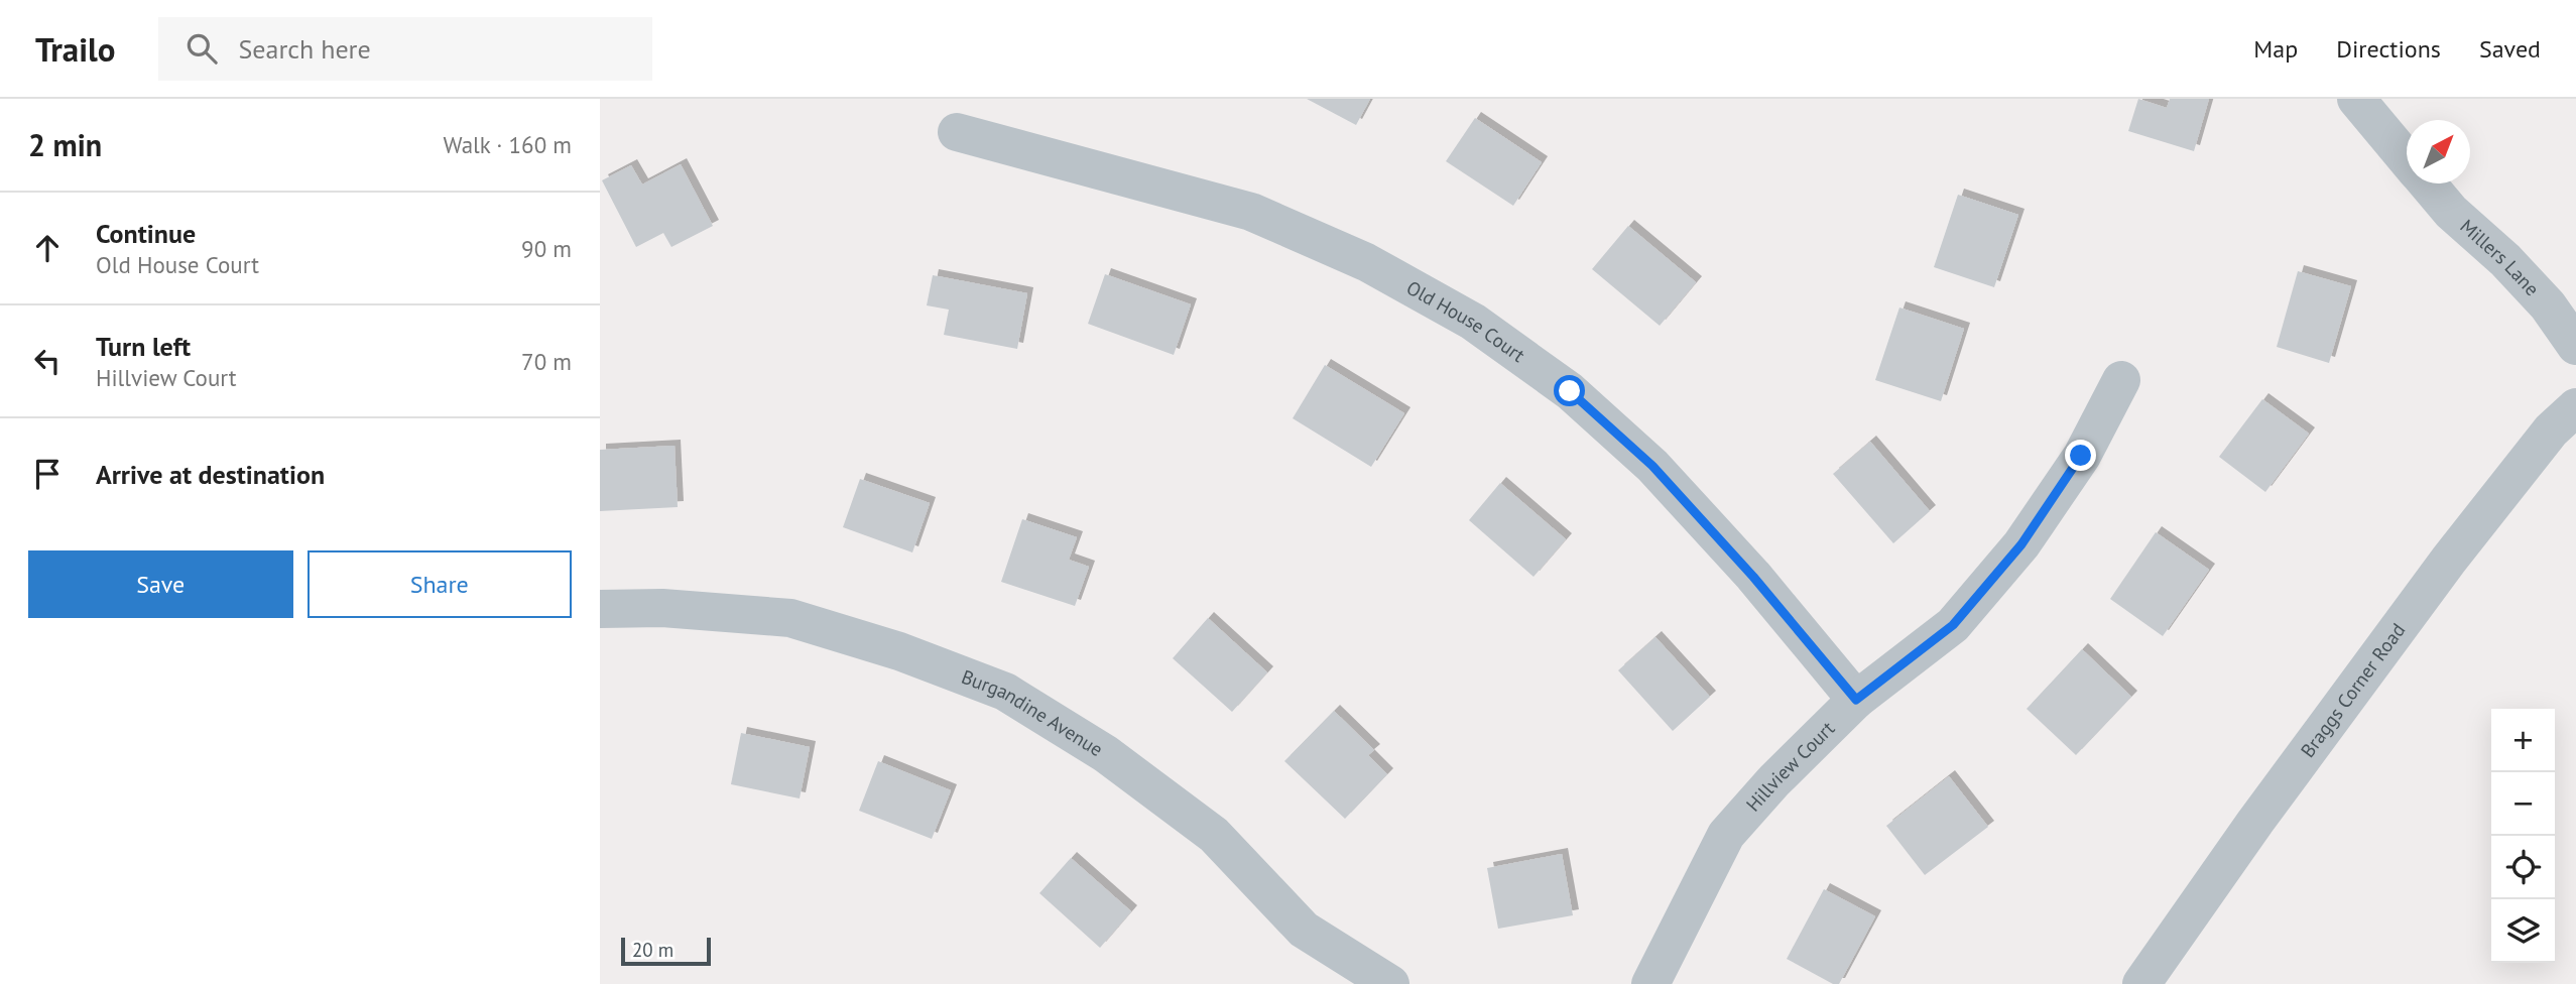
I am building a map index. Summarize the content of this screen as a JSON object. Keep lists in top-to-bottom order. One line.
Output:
{"streets":{"street":["Millers Lane","Old House Court","Braggs Corner Road","Burgandine Avenue","Hillview Court"]},"crossings":[["Old House Court","Hillview Court"]],"scale_bar":"20 m","north":"top right","page":{"header":"Trailo","search":"Search here","nav":["Map","Directions","Saved"],"heading":["2 min","Walk · 160 m"],"list":[["Continue","Old House Court","90 m"],["Turn left","Hillview Court","70 m"],"Arrive at destination"],"buttons":["Save","Share"],"map_buttons":["+","−"],"scale":"20 m"}}
